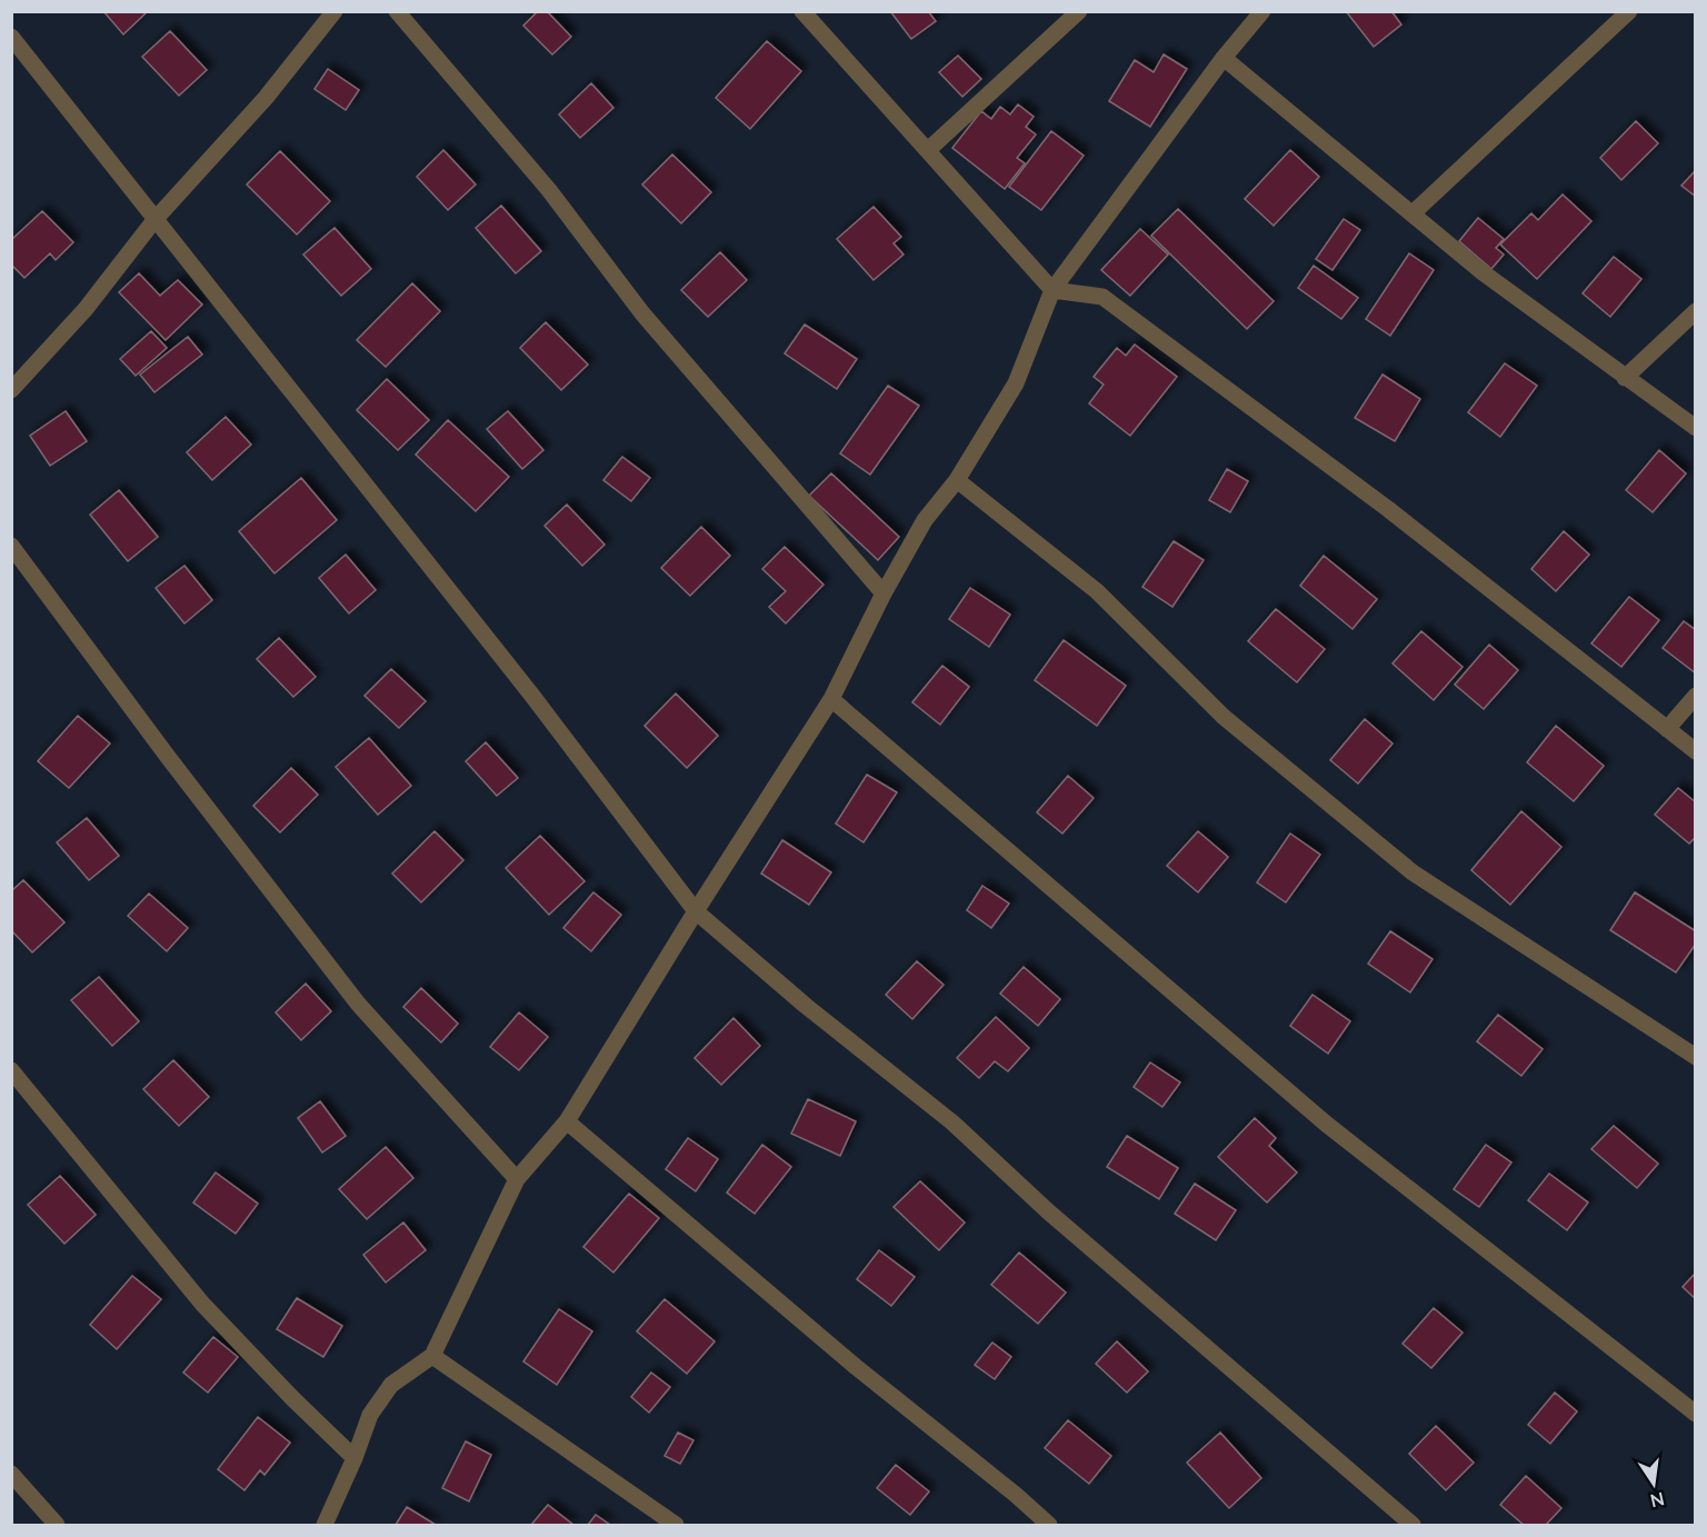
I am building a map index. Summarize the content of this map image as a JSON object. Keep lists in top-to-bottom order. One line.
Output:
{"north":"bottom"}
